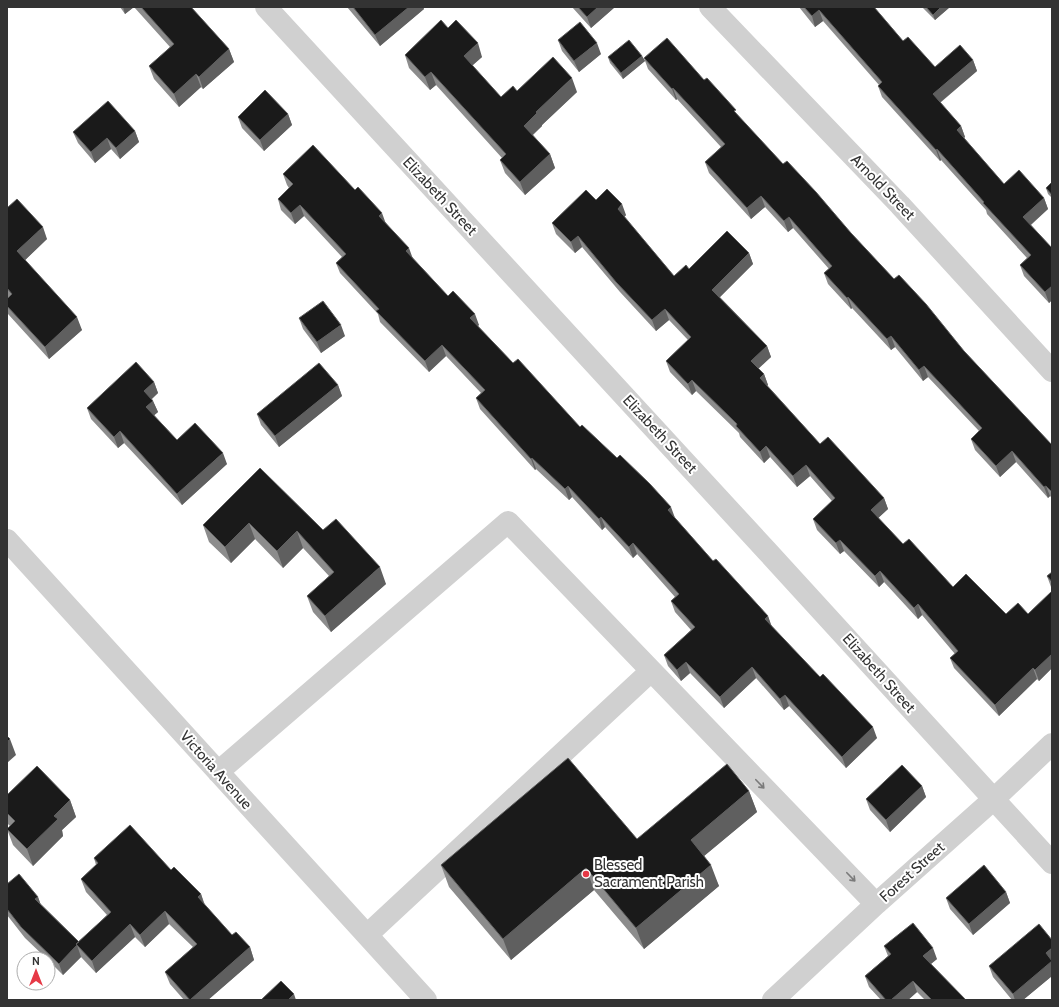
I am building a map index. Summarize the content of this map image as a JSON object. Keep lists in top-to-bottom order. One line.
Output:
{"streets":{"street":["Arnold Street","Elizabeth Street","Victoria Avenue","Forest Street"]},"crossings":[["Elizabeth Street","Forest Street"]],"places":["Blessed Sacrament Parish"],"north":"top"}
